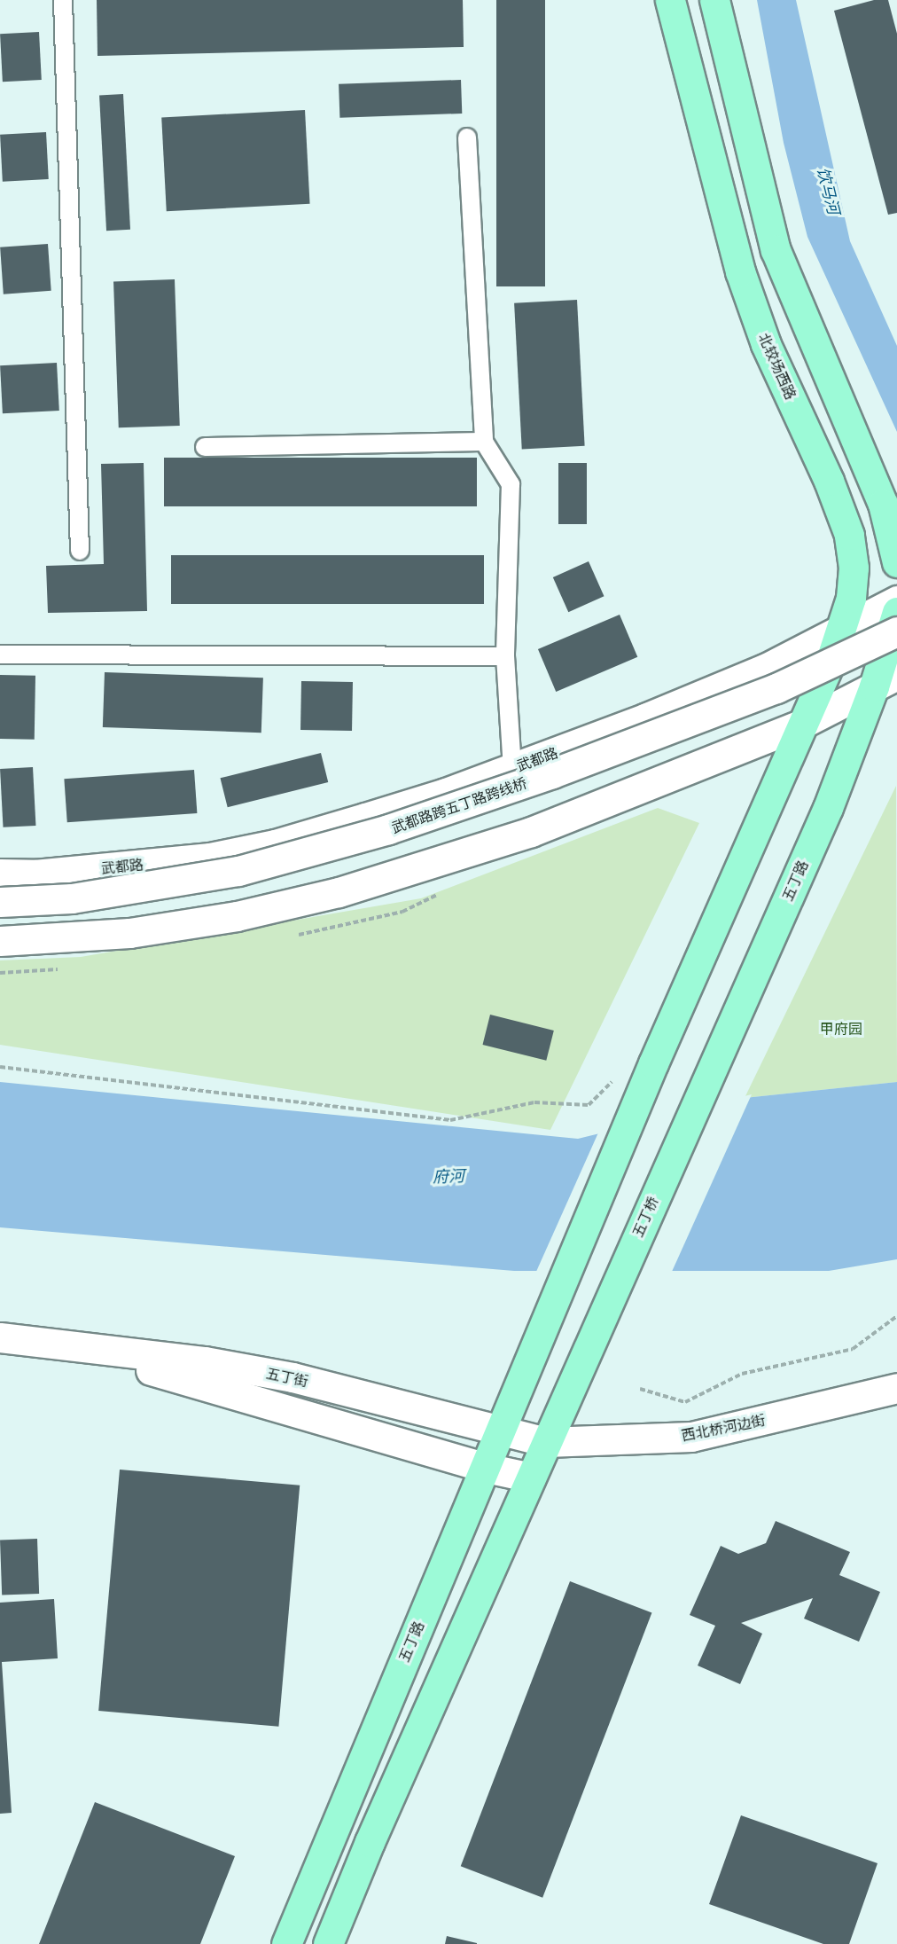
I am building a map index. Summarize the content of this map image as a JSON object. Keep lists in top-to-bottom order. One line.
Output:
{"streets":{"main road":["北较场西路","五丁路","五丁桥"],"street":["武都路","武都路跨五丁路跨线桥","五丁街","西北桥河边街"]},"crossings":[["北较场西路","武都路"],["北较场西路","五丁路"],["五丁路","五丁桥"],["五丁路","五丁街"],["五丁桥","五丁街"],["五丁桥","西北桥河边街"],["五丁街","西北桥河边街"]],"water":["饮马河","府河"],"parks":["甲府园"]}
